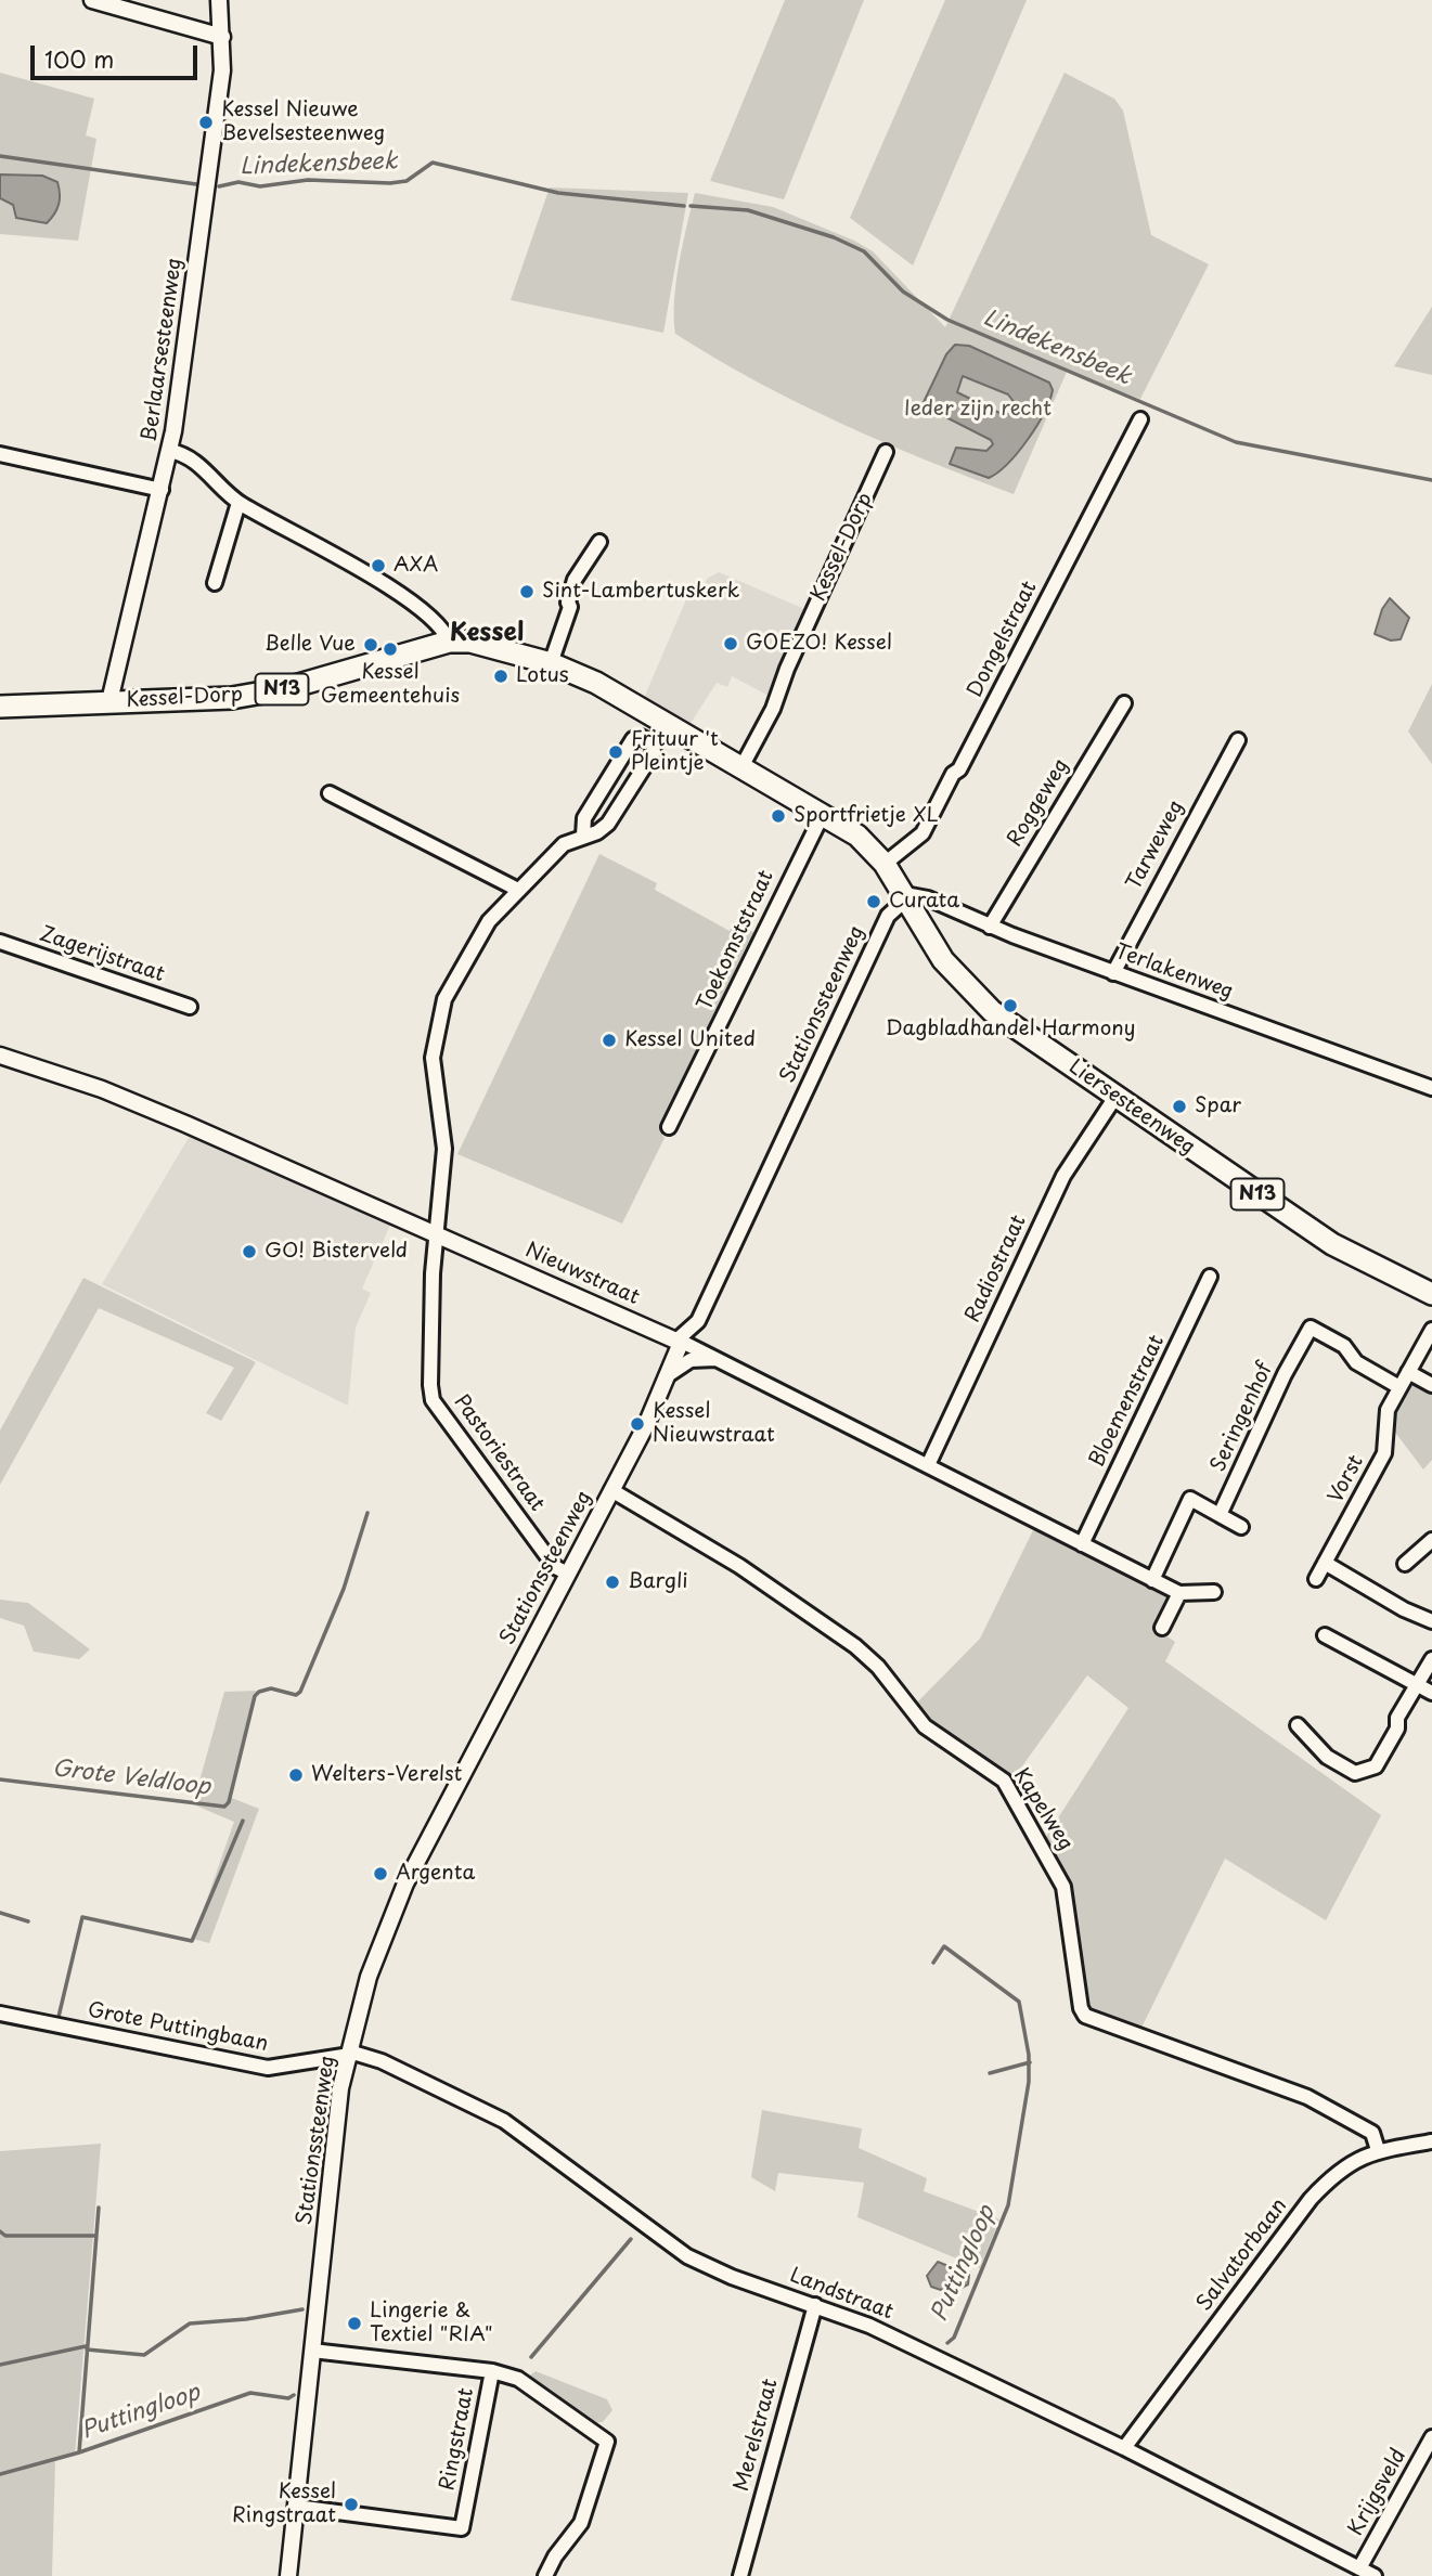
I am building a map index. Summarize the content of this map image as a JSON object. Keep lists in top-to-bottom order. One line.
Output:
{"streets":{"main road":["Kessel-Dorp","N13","Liersesteenweg"],"street":["Berlaarsesteenweg","Dongelstraat","Roggeweg","Tarweweg","Toekomststraat","Zagerijstraat","Terlakenweg","Stationssteenweg","Radiostraat","Nieuwstraat","Bloemenstraat","Seringenhof","Pastoriestraat","Vorst","Kapelweg","Grote Puttingbaan","Salvatorbaan","Landstraat","Merelstraat","Ringstraat","Krijgsveld"]},"crossings":[["Berlaarsesteenweg","Kessel-Dorp"],["Kessel-Dorp","Dongelstraat"],["Kessel-Dorp","Toekomststraat"],["Kessel-Dorp","Liersesteenweg"],["Dongelstraat","Liersesteenweg"],["Roggeweg","Terlakenweg"],["Tarweweg","Terlakenweg"],["Terlakenweg","Stationssteenweg"],["Terlakenweg","Liersesteenweg"],["Stationssteenweg","Liersesteenweg"],["Stationssteenweg","Nieuwstraat"],["Stationssteenweg","Pastoriestraat"],["Stationssteenweg","Kapelweg"],["Stationssteenweg","Grote Puttingbaan"],["Stationssteenweg","Landstraat"],["Stationssteenweg","Ringstraat"],["Liersesteenweg","Radiostraat"],["Radiostraat","Nieuwstraat"],["Nieuwstraat","Bloemenstraat"],["Nieuwstraat","Pastoriestraat"],["Seringenhof","Vorst"],["Kapelweg","Salvatorbaan"],["Grote Puttingbaan","Landstraat"],["Salvatorbaan","Landstraat"],["Landstraat","Merelstraat"],["Landstraat","Krijgsveld"]],"districts":["Kessel"],"water":["Lindekensbeek","Grote Veldloop","Puttingloop"],"parks":["Ieder zijn recht"],"places":["Kessel Nieuwe Bevelsesteenweg","AXA","Sint-Lambertuskerk","GOEZO! Kessel","Belle Vue","Kessel Gemeentehuis","Lotus","Frituur 't Pleintje","Sportfrietje XL","Curata","Dagbladhandel Harmony","Kessel United","Spar","GO! Bisterveld","Kessel Nieuwstraat","Bargli","Welters-Verelst","Argenta","Lingerie & Textiel \"RIA\"","Kessel Ringstraat"],"scale_bar":"100 m"}
